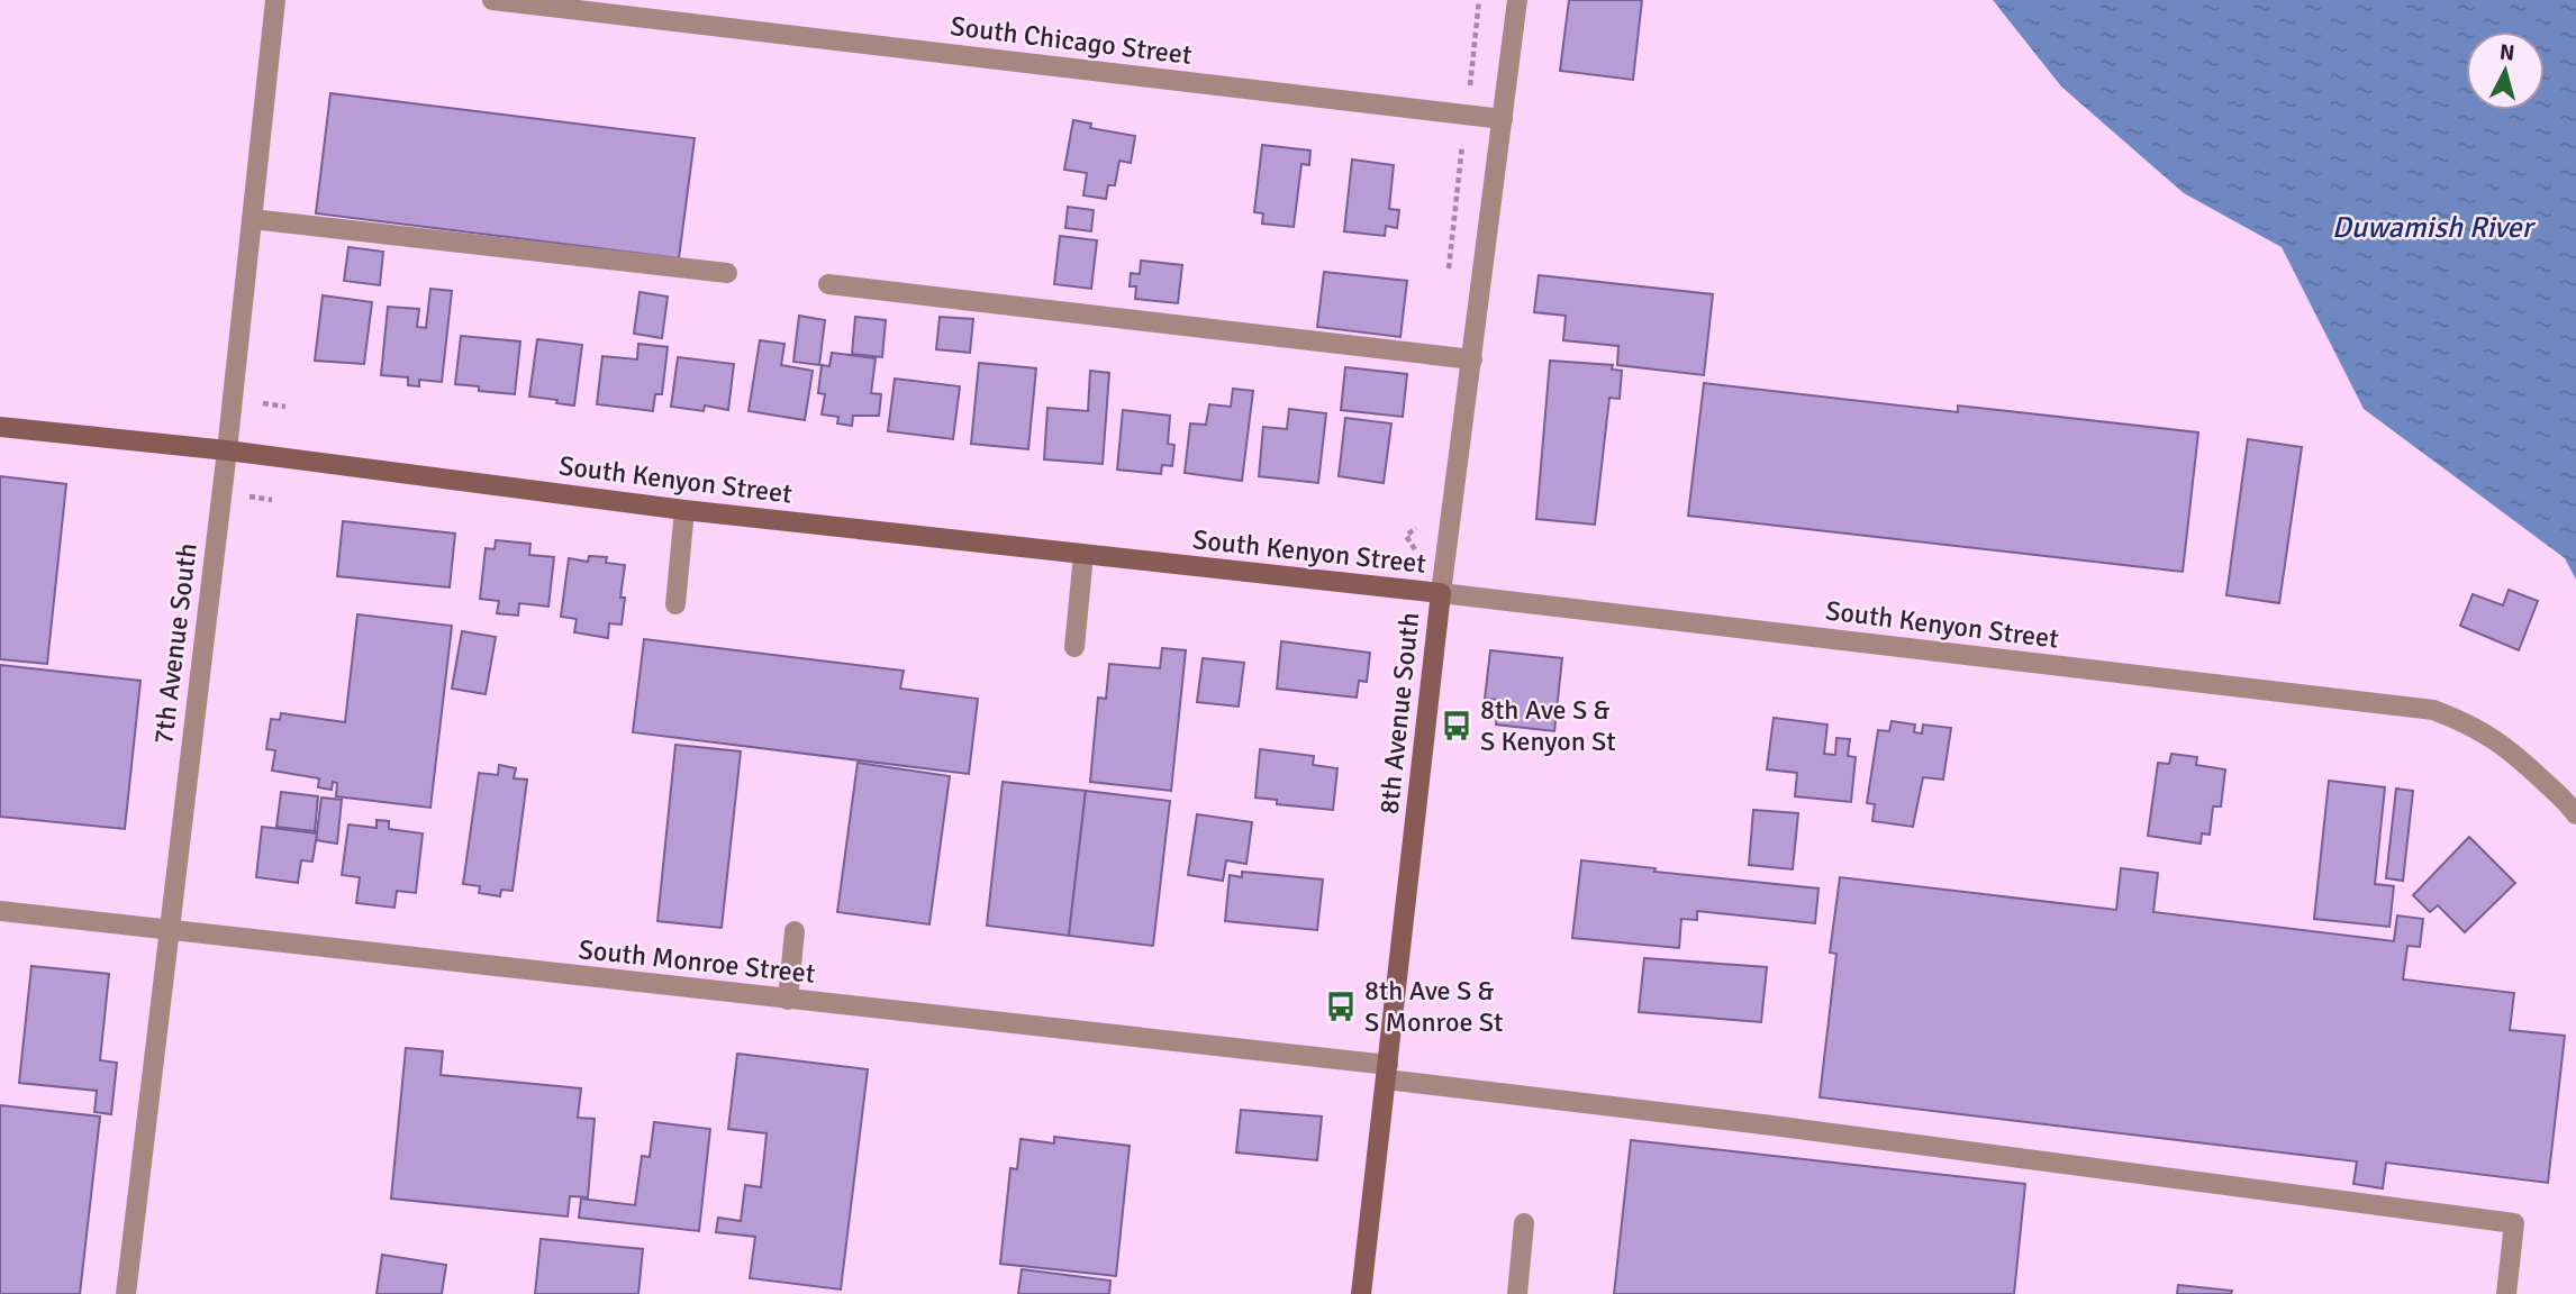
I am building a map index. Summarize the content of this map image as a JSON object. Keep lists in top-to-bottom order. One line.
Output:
{"streets":{"street":["South Chicago Street","South Kenyon Street","7th Avenue South","8th Avenue South","South Monroe Street"]},"crossings":[["South Chicago Street","8th Avenue South"],["South Kenyon Street","7th Avenue South"],["South Kenyon Street","8th Avenue South"],["7th Avenue South","South Monroe Street"],["8th Avenue South","South Monroe Street"]],"water":["Duwamish River"],"places":{"bus stop":["8th Ave S & S Kenyon St","8th Ave S & S Monroe St"]},"north":"top"}
